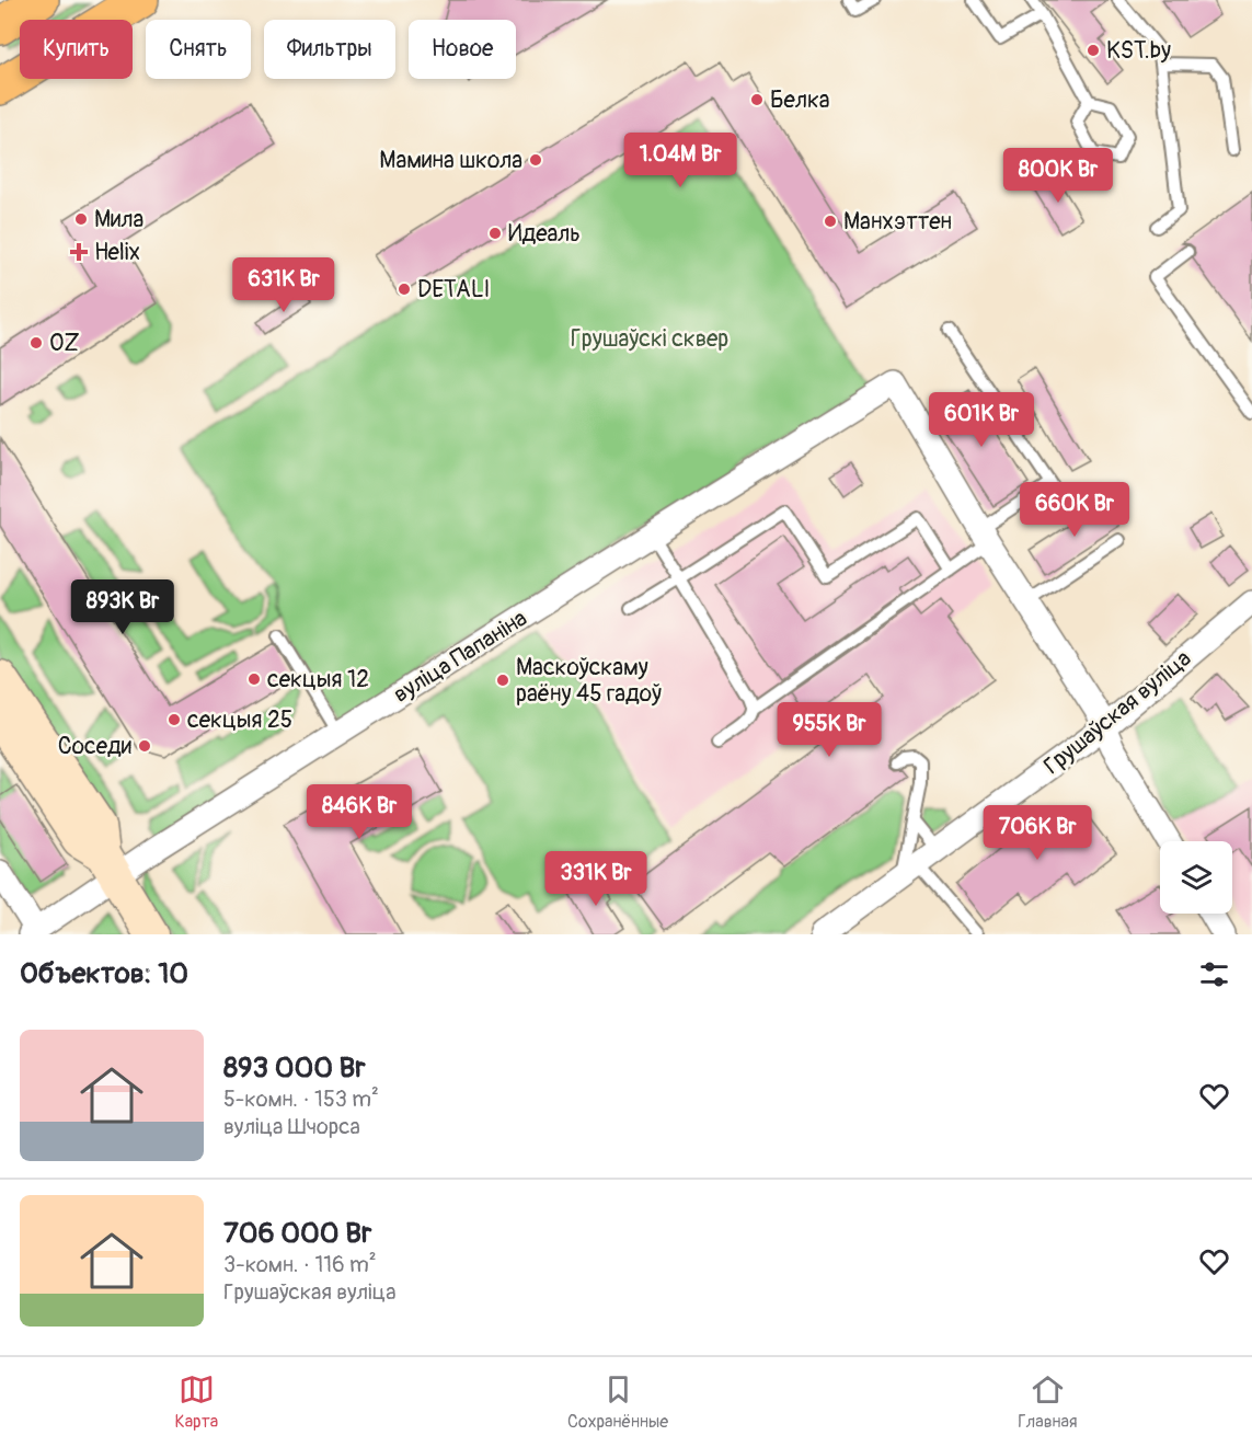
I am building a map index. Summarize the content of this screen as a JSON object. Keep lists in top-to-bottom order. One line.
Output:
{"streets":{"street":["вуліца Папаніна","Грушаўская вуліца"]},"parks":["Грушаўскі сквер"],"places":{"other":["KST.by","Белка","Мамина школа","Мила","Манхэттен","Идеаль","DETALI","OZ","секцыя 12","Маскоўскаму раёну 45 гадоў","секцыя 25","Соседи"],"health":["Helix"]},"page":{"chip":["Купить","Снять","Фильтры","Новое"],"price":["1.04M Br","800K Br","631K Br","601K Br","660K Br","893K Br","955K Br","846K Br","706K Br","331K Br"],"heading":"Объектов: 10","list":[{"name":"893 000 Br","note":"5-комн. · 153 m² · вуліца Шчорса"},{"name":"706 000 Br","note":"3-комн. · 116 m² · Грушаўская вуліца"}],"tabs":["Карта","Сохранённые","Главная"]}}
